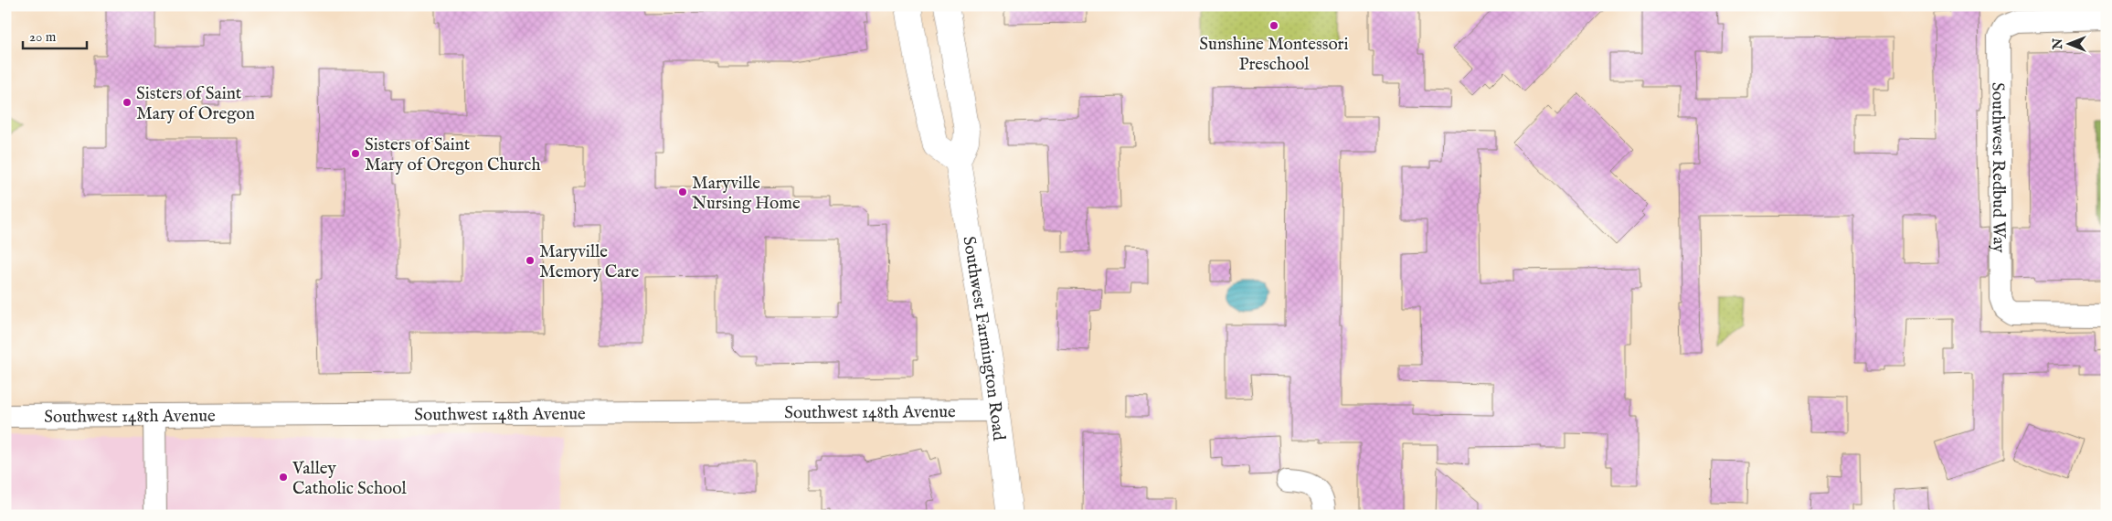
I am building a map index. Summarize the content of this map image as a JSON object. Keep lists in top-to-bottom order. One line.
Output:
{"streets":{"main road":["Southwest Farmington Road"],"street":["Southwest Redbud Way","Southwest 148th Avenue"]},"crossings":[["Southwest Farmington Road","Southwest 148th Avenue"]],"places":["Sunshine Montessori Preschool","Sisters of Saint Mary of Oregon","Sisters of Saint Mary of Oregon Church","Maryville Nursing Home","Maryville Memory Care","Valley Catholic School"],"scale_bar":"20 m","north":"left"}
